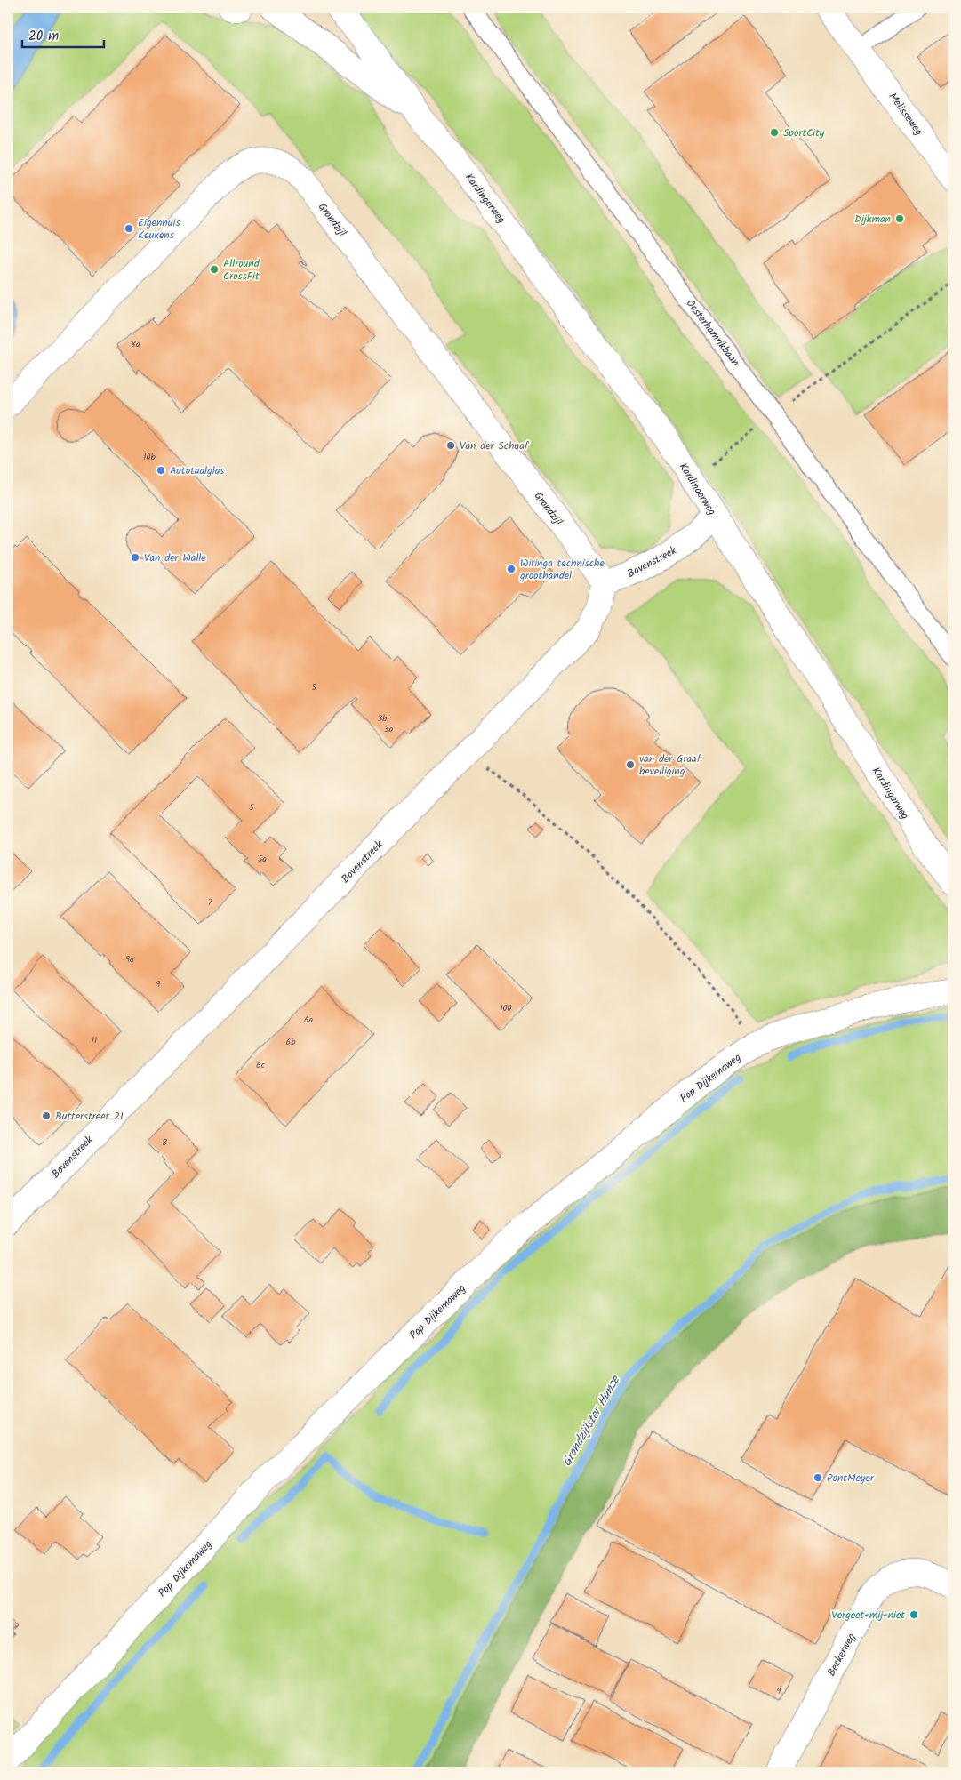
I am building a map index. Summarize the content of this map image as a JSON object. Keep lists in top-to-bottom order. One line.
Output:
{"streets":{"street":["Melisseweg","Kardingerweg","Grondzijl","Bovenstreek","Pop Dijkemaweg","Beckerweg"],"lane":["Oosterhamrikbaan"]},"crossings":[["Kardingerweg","Bovenstreek"],["Grondzijl","Bovenstreek"]],"water":["Grondzijlster Hunze"],"places":["SportCity","Dijkman","Eigenhuis Keukens","Allround CrossFit","Van der Schaaf","Autotaalglas","Van der Walle","Wiringa technische groothandel","van der Graaf beveiliging","Butterstreet 21","PontMeyer","Vergeet-mij-niet"],"house_numbers":["8a","10b","3","3b","3a","5","5a","7","9a","9","100","6a","11","6b","6c","8","9"],"scale_bar":"20 m"}
